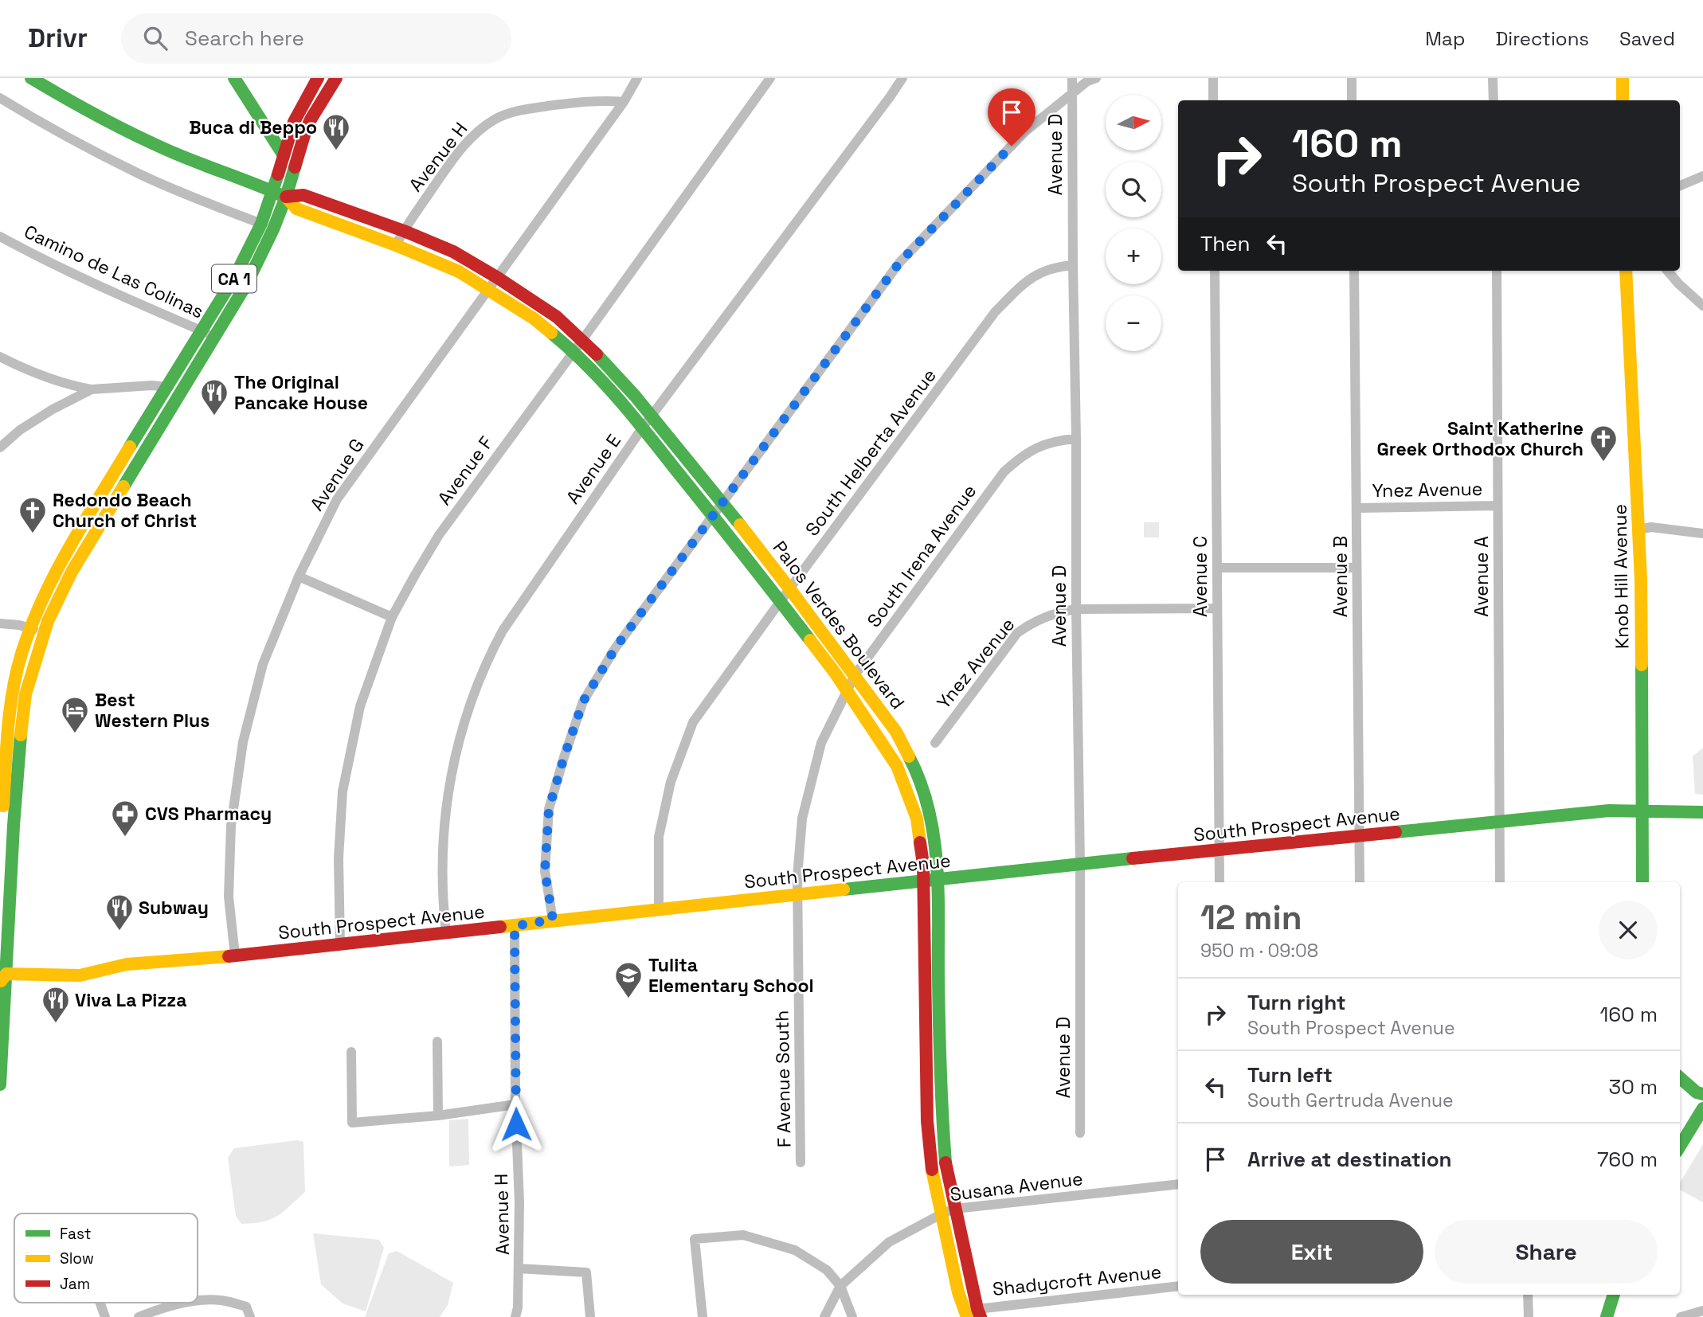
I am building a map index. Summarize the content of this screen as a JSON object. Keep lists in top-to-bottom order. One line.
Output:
{"streets":{"main road":["CA 1","Knob Hill Avenue","Palos Verdes Boulevard","South Prospect Avenue"],"street":["Avenue D","Avenue H","Camino de Las Colinas","South Helberta Avenue","Avenue E","Avenue F","Avenue G","Ynez Avenue","South Irena Avenue","Avenue C","Avenue B","Avenue A","F Avenue South","Susana Avenue","Shadycroft Avenue"]},"crossings":[["Avenue D","South Helberta Avenue"],["Avenue D","Ynez Avenue"],["Avenue D","South Irena Avenue"],["Avenue D","South Prospect Avenue"],["Avenue H","Avenue G"],["Avenue H","Palos Verdes Boulevard"],["Avenue H","South Prospect Avenue"],["Camino de Las Colinas","CA 1"],["CA 1","Palos Verdes Boulevard"],["CA 1","South Prospect Avenue"],["South Helberta Avenue","Palos Verdes Boulevard"],["South Helberta Avenue","South Prospect Avenue"],["Avenue E","Palos Verdes Boulevard"],["Avenue E","South Prospect Avenue"],["Avenue F","Palos Verdes Boulevard"],["Avenue F","South Prospect Avenue"],["Avenue G","Palos Verdes Boulevard"],["Avenue G","South Prospect Avenue"],["Ynez Avenue","Avenue C"],["Ynez Avenue","Avenue B"],["Ynez Avenue","Avenue A"],["South Irena Avenue","Palos Verdes Boulevard"],["South Irena Avenue","South Prospect Avenue"],["South Irena Avenue","F Avenue South"],["Avenue C","South Prospect Avenue"],["Avenue B","South Prospect Avenue"],["Avenue A","South Prospect Avenue"],["Knob Hill Avenue","South Prospect Avenue"],["Palos Verdes Boulevard","South Prospect Avenue"],["Palos Verdes Boulevard","Susana Avenue"],["Palos Verdes Boulevard","Shadycroft Avenue"],["South Prospect Avenue","F Avenue South"]],"places":{"restaurant":["Buca di Beppo","The Original Pancake House","Subway","Viva La Pizza"],"church":["Saint Katherine Greek Orthodox Church","Redondo Beach Church of Christ"],"hotel":["Best Western Plus"],"pharmacy":["CVS Pharmacy"],"school or university":["Tulita Elementary School"]},"legend":["Fast","Slow","Jam"],"north":"right","page":{"header":"Drivr","search":"Search here","nav":["Map","Directions","Saved"],"map_buttons":["+","−"],"turn":["160 m","South Prospect Avenue"],"then":"Then","heading":["12 min","950 m · 09:08"],"list":[{"name":"Turn right","note":"South Prospect Avenue","value":"160 m"},{"name":"Turn left","note":"South Gertruda Avenue","value":"30 m"},{"name":"Arrive at destination","value":"760 m"}],"buttons":["Exit","Share"]}}
